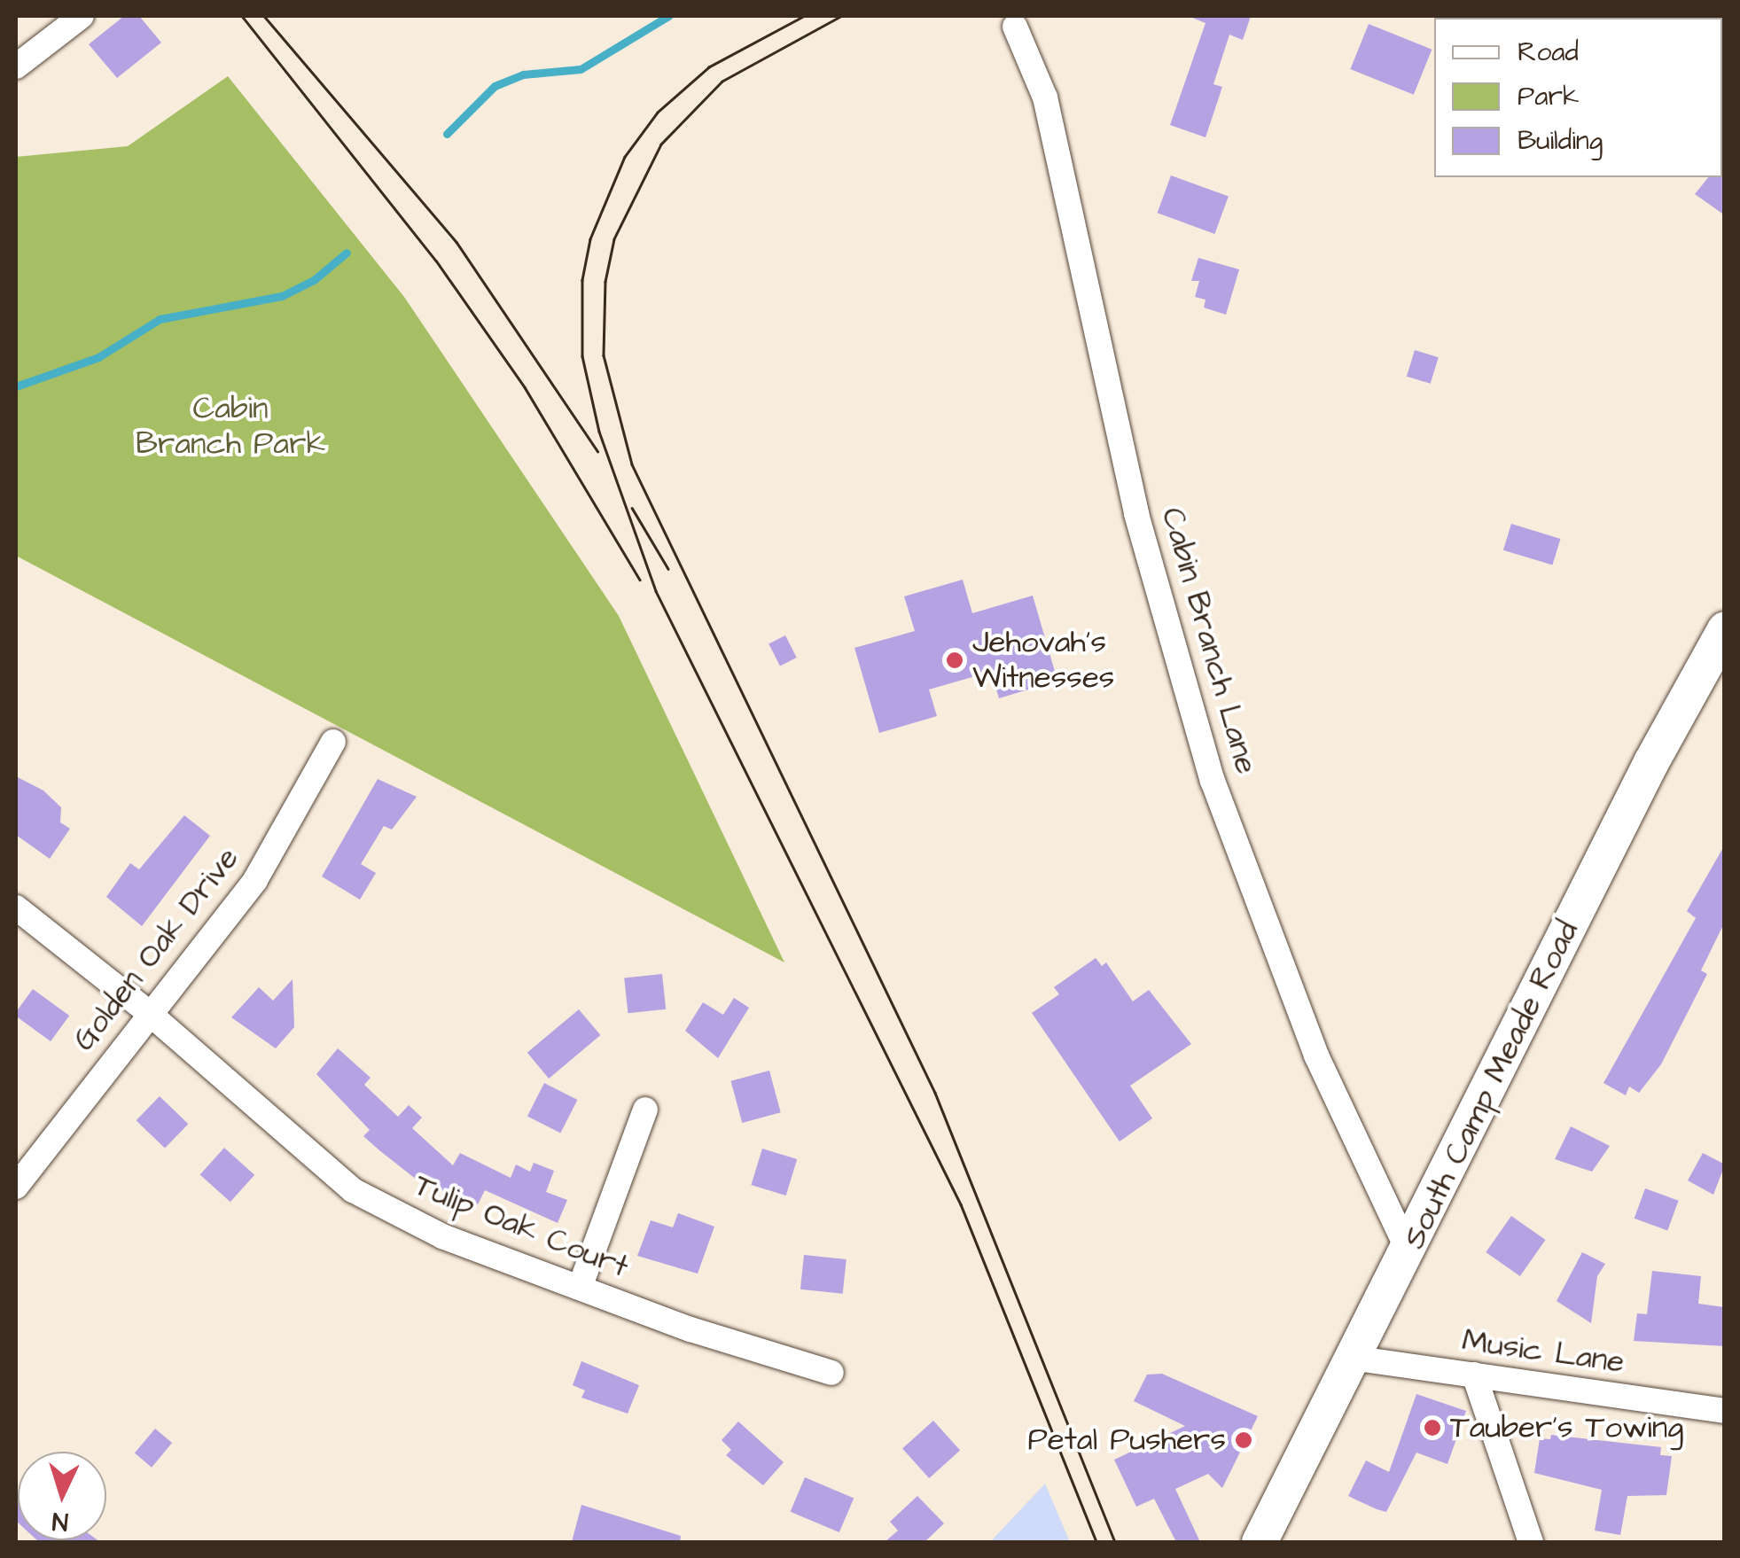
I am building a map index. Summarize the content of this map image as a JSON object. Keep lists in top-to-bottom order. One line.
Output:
{"streets":{"main road":["South Camp Meade Road"],"street":["Cabin Branch Lane","Golden Oak Drive","Tulip Oak Court","Music Lane"]},"crossings":[["Cabin Branch Lane","South Camp Meade Road"],["Golden Oak Drive","Tulip Oak Court"],["South Camp Meade Road","Music Lane"]],"parks":["Cabin Branch Park"],"places":["Jehovah's Witnesses","Tauber's Towing","Petal Pushers"],"legend":["Road","Park","Building"],"north":"bottom"}
